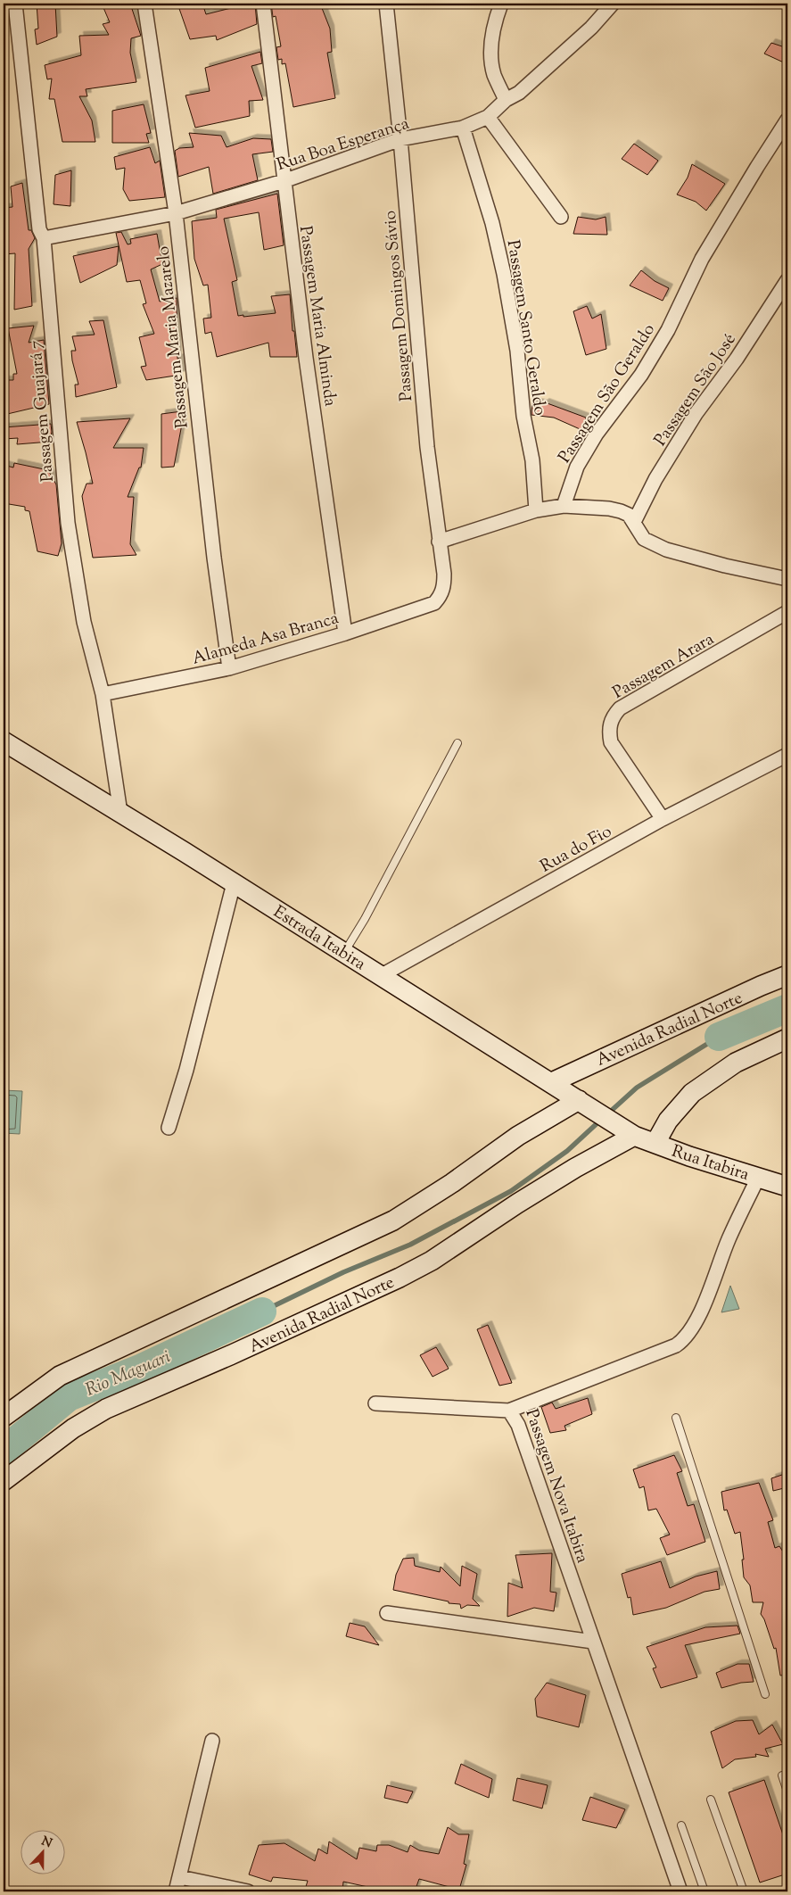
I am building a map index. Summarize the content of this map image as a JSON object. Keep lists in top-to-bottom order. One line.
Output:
{"streets":{"main road":["Estrada Itabira","Avenida Radial Norte","Rua Itabira"],"street":["Rua Boa Esperança","Passagem Domingos Sávio","Passagem Maria Alminda","Passagem Santo Geraldo","Passagem Maria Mazarelo","Passagem São José","Passagem São Geraldo","Passagem Guajará 7","Alameda Asa Branca","Passagem Arara","Rua do Fio","Passagem Nova Itabira"]},"crossings":[["Rua Boa Esperança","Passagem Domingos Sávio"],["Rua Boa Esperança","Passagem Maria Alminda"],["Rua Boa Esperança","Passagem Santo Geraldo"],["Rua Boa Esperança","Passagem Maria Mazarelo"],["Rua Boa Esperança","Passagem Guajará 7"],["Passagem Domingos Sávio","Alameda Asa Branca"],["Passagem Maria Alminda","Alameda Asa Branca"],["Passagem Maria Mazarelo","Alameda Asa Branca"],["Passagem Guajará 7","Alameda Asa Branca"],["Passagem Guajará 7","Estrada Itabira"],["Passagem Arara","Rua do Fio"],["Rua do Fio","Estrada Itabira"],["Estrada Itabira","Avenida Radial Norte"],["Estrada Itabira","Rua Itabira"],["Avenida Radial Norte","Rua Itabira"],["Rua Itabira","Passagem Nova Itabira"]],"water":["Rio Maguari"],"north":"top"}
